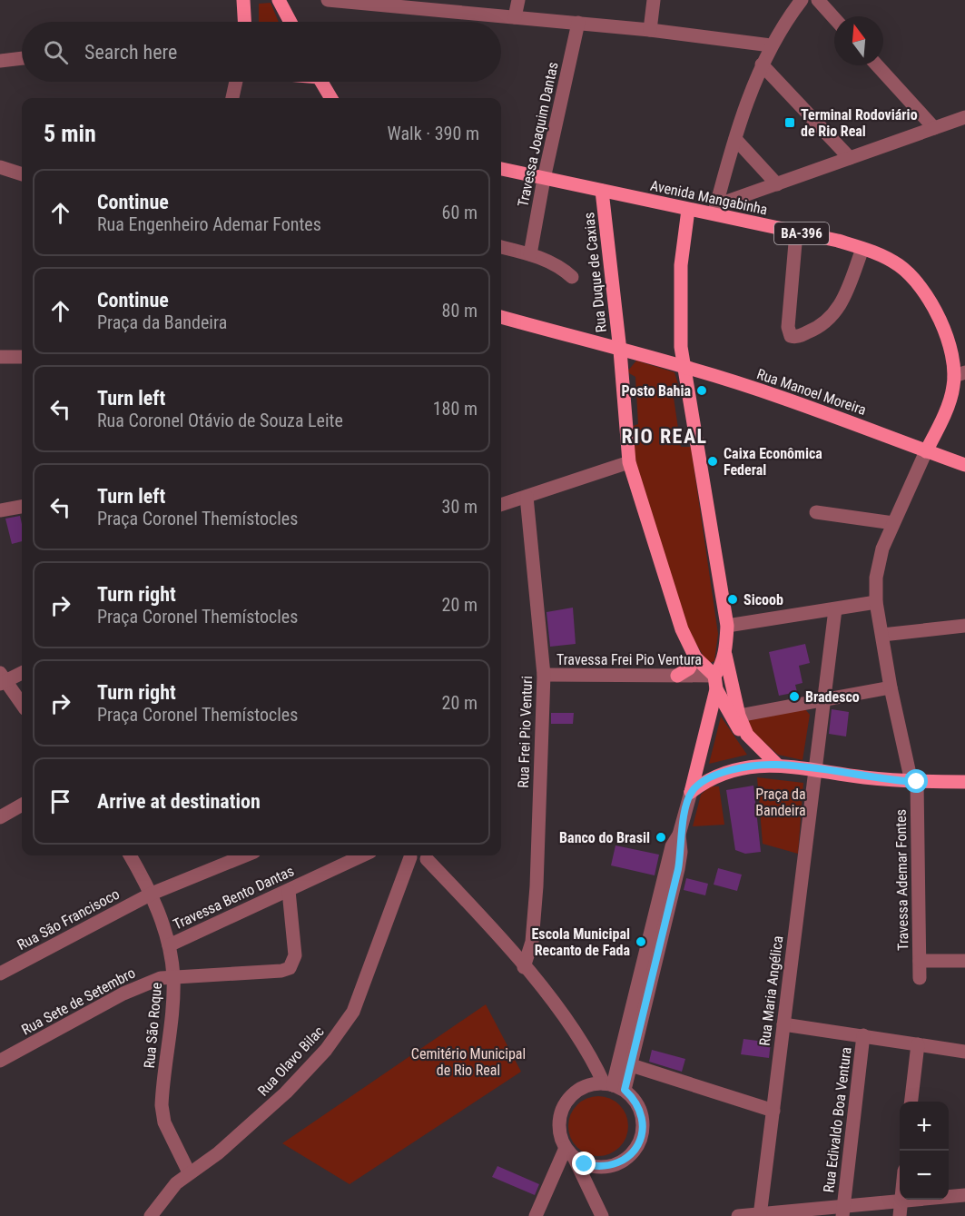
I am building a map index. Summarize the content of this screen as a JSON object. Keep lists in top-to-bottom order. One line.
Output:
{"streets":{"main road":["Avenida Mangabinha","BA-396","Rua Duque de Caxias","Rua Manoel Moreira"],"street":["Travessa Joaquim Dantas","Travessa Frei Pio Ventura","Rua Frei Pio Venturi","Travessa Ademar Fontes","Travessa Bento Dantas","Rua São Francisoco","Rua Maria Angélica","Rua Sete de Setembro","Rua São Roque","Rua Olavo Bilac","Rua Edivaldo Boa Ventura"]},"crossings":[["Travessa Joaquim Dantas","Avenida Mangabinha"],["Avenida Mangabinha","Rua Duque de Caxias"],["Avenida Mangabinha","Rua Manoel Moreira"],["Avenida Mangabinha","Travessa Ademar Fontes"],["Rua Duque de Caxias","Rua Manoel Moreira"],["Rua Manoel Moreira","Travessa Ademar Fontes"],["Travessa Frei Pio Ventura","Rua Frei Pio Venturi"],["Travessa Bento Dantas","Rua Sete de Setembro"],["Travessa Bento Dantas","Rua São Roque"],["Rua São Francisoco","Rua São Roque"],["Rua Sete de Setembro","Rua São Roque"],["Rua São Roque","Rua Olavo Bilac"]],"districts":["RIO REAL"],"parks":["Praça da Bandeira","Cemitério Municipal de Rio Real"],"places":{"transit":["Terminal Rodoviário de Rio Real"],"other":["Posto Bahia","Caixa Econômica Federal","Sicoob","Bradesco","Banco do Brasil","Escola Municipal Recanto de Fada"]},"north":"top","page":{"search":"Search here","heading":["5 min","Walk · 390 m"],"list":[["Continue","Rua Engenheiro Ademar Fontes","60 m"],["Continue","Praça da Bandeira","80 m"],["Turn left","Rua Coronel Otávio de Souza Leite","180 m"],["Turn left","Praça Coronel Themístocles","30 m"],["Turn right","Praça Coronel Themístocles","20 m"],["Turn right","Praça Coronel Themístocles","20 m"],"Arrive at destination"],"map_buttons":["+","−"]}}
